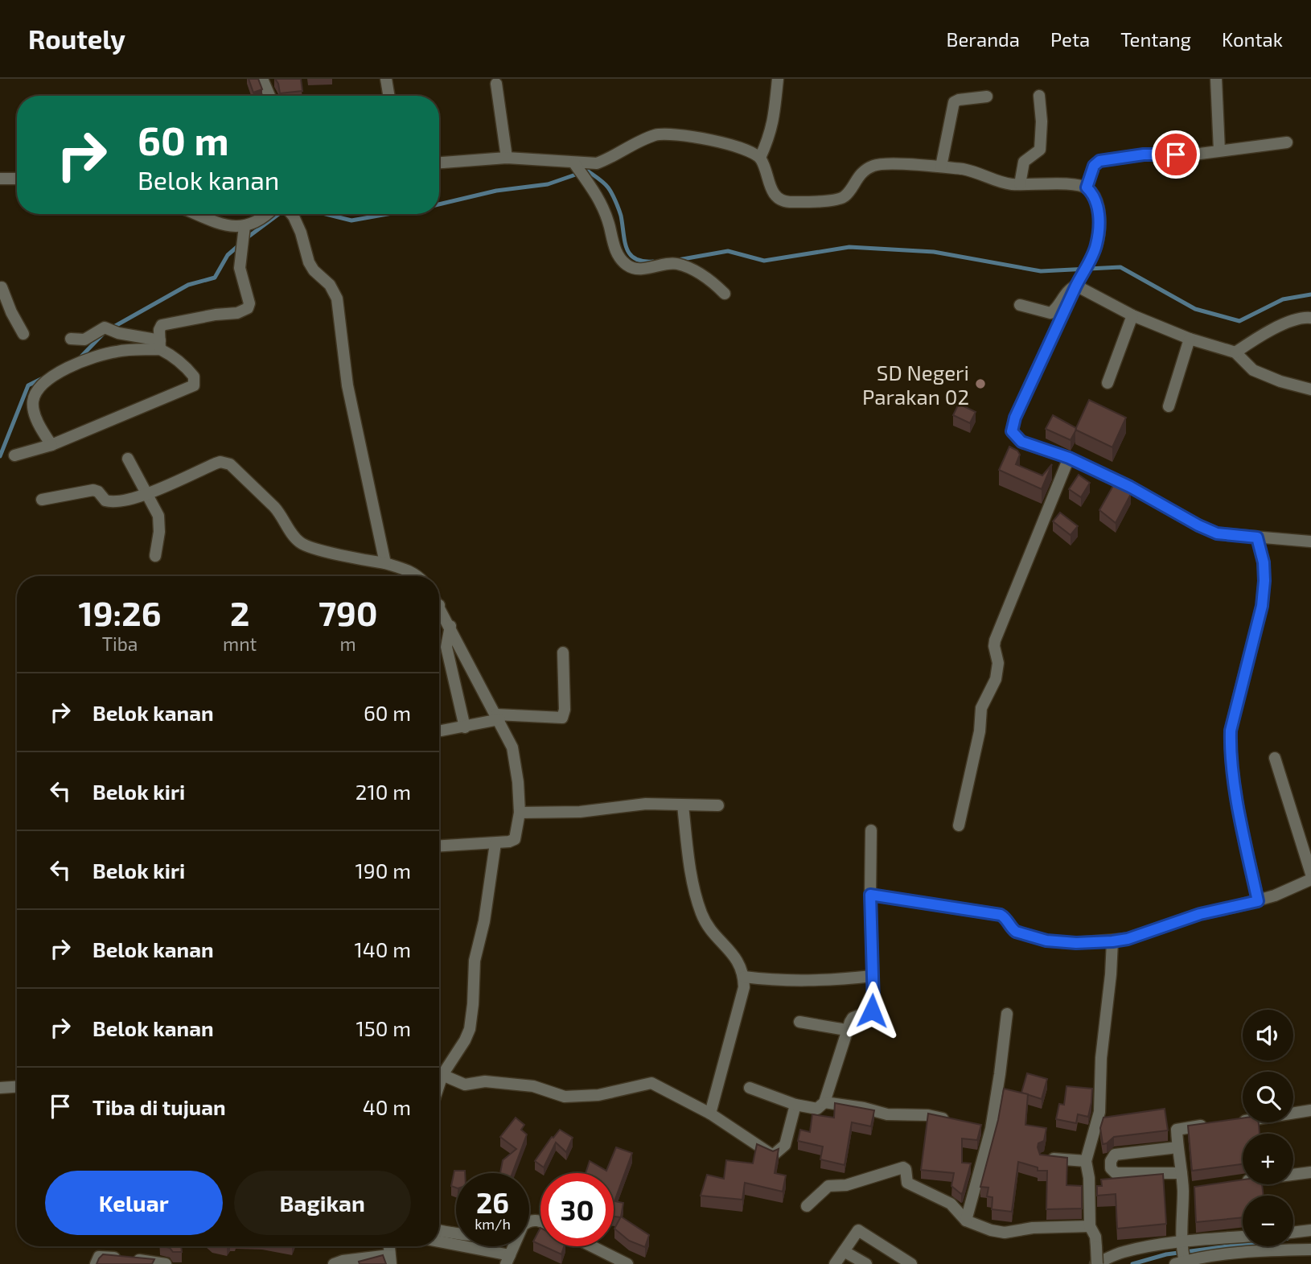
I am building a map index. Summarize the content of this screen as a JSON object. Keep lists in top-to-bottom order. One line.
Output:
{"places":["SD Negeri Parakan 02"],"page":{"header":"Routely","nav":["Beranda","Peta","Tentang","Kontak"],"turn":["60 m","Belok kanan"],"eta":["19:26","Tiba","2","mnt","790","m"],"list":[{"name":"Belok kanan","value":"60 m"},{"name":"Belok kiri","value":"210 m"},{"name":"Belok kiri","value":"190 m"},{"name":"Belok kanan","value":"140 m"},{"name":"Belok kanan","value":"150 m"},{"name":"Tiba di tujuan","value":"40 m"}],"map_buttons":["+","−"],"buttons":["Keluar","Bagikan"],"speed":"26 km/h","limit":"30"}}
